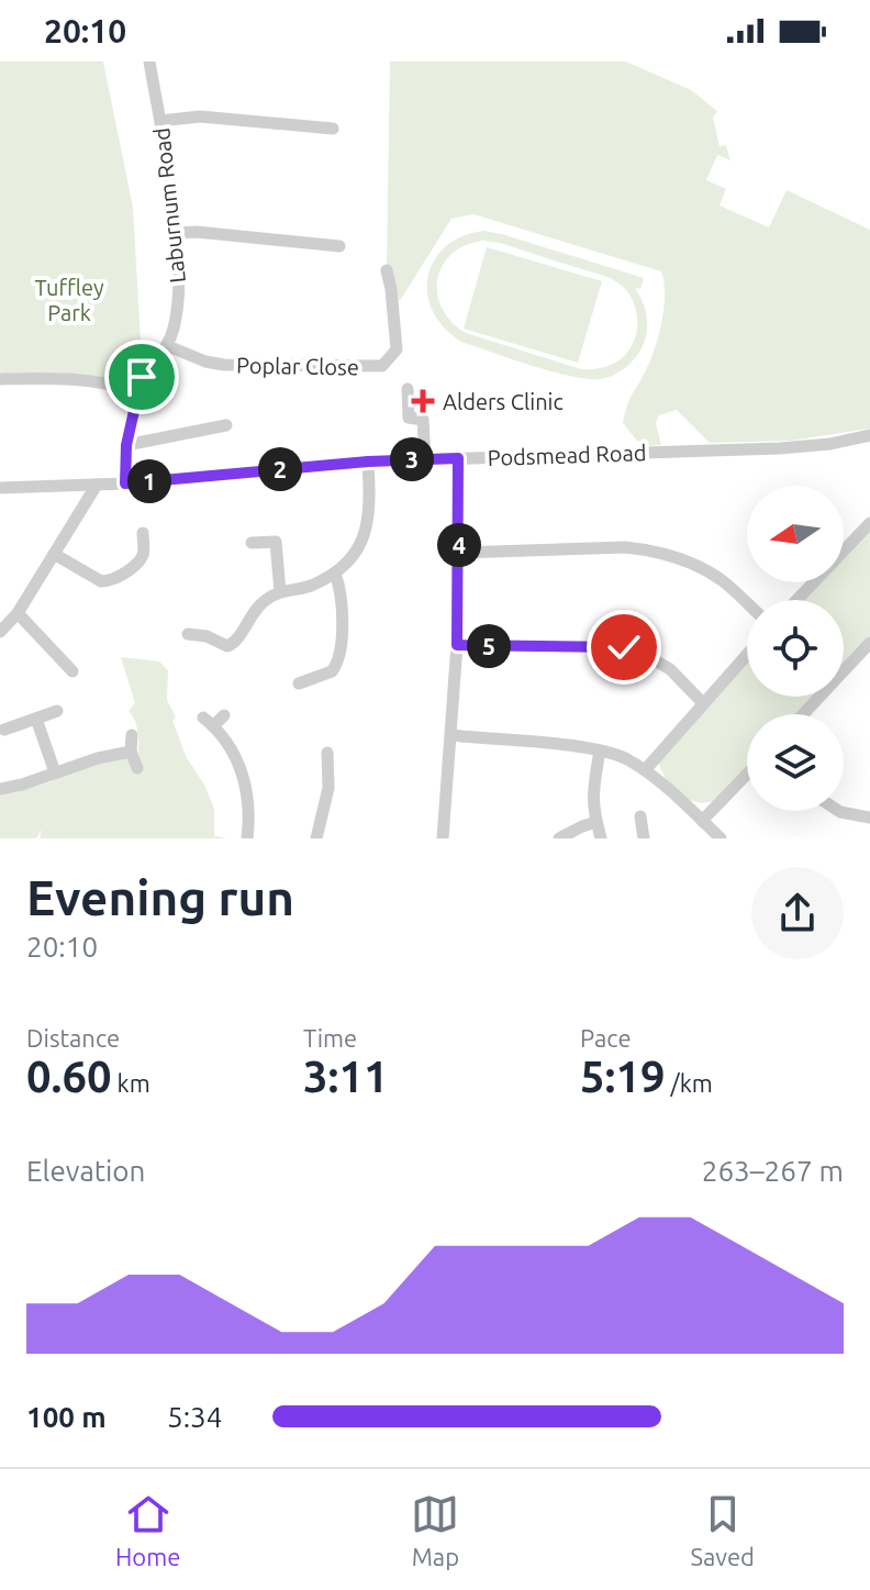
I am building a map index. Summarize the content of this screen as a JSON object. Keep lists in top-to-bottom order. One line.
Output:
{"streets":{"street":["Laburnum Road","Poplar Close","Podsmead Road"]},"crossings":[["Laburnum Road","Poplar Close"]],"parks":["Tuffley Park"],"places":{"health":["Alders Clinic"]},"north":"left","page":{"status":"20:10","pins":["3","2","1","4","5"],"heading":["Evening run","20:10"],"stats":[["Distance","0.60 km"],["Time","3:11"],["Pace","5:19 /km"]],"chart":["Elevation","263–267 m"],"list":[{"name":"100 m","note":"5:34"}],"tabs":["Home","Map","Saved"]}}
